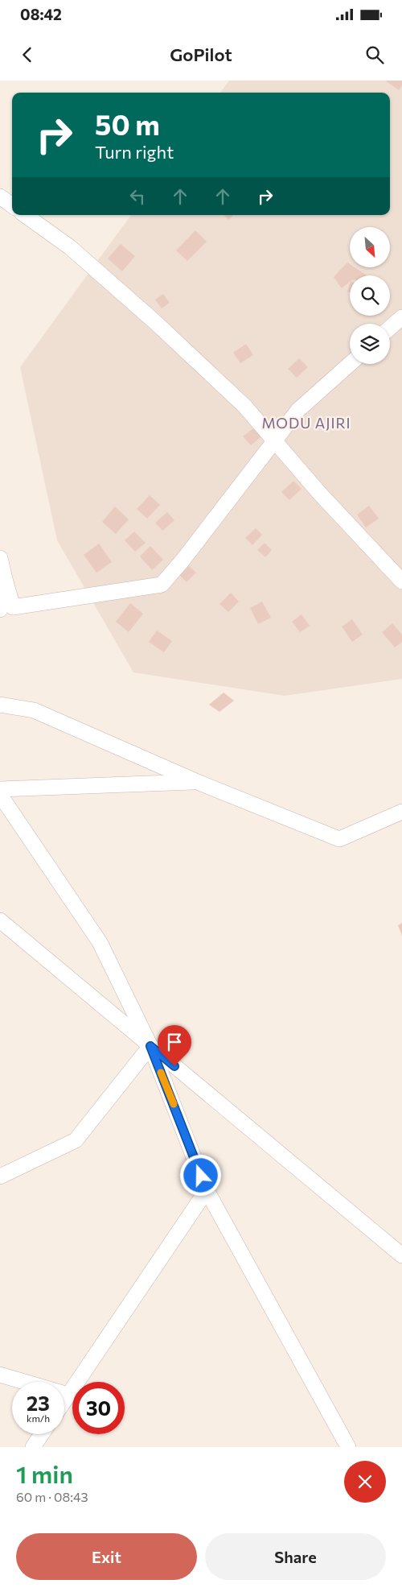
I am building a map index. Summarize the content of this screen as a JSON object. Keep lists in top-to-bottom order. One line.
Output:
{"districts":["MODU AJIRI"],"north":"bottom right","page":{"status":"08:42","header":"GoPilot","turn":["50 m","Turn right"],"speed":"23 km/h","limit":"30","heading":["1 min","60 m · 08:43"],"buttons":["Exit","Share"]}}
